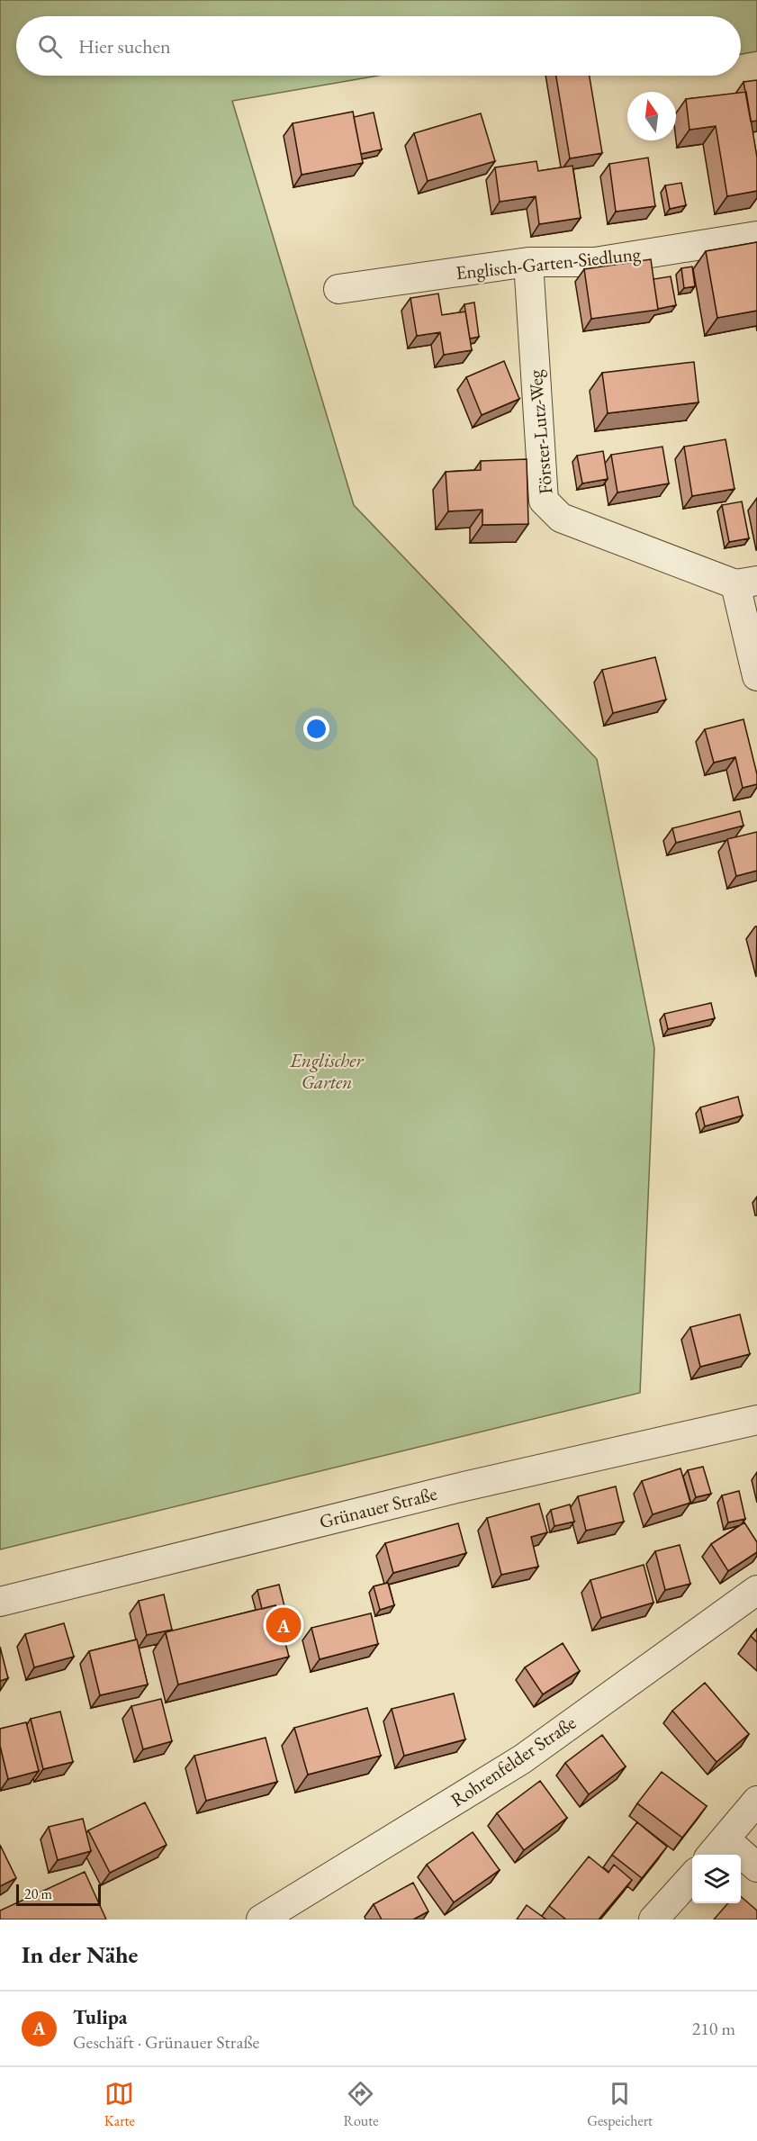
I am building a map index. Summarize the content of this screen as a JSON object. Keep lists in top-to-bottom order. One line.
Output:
{"streets":{"street":["Englisch-Garten-Siedlung","Förster-Lutz-Weg","Grünauer Straße","Rohrenfelder Straße"]},"crossings":[["Englisch-Garten-Siedlung","Förster-Lutz-Weg"]],"parks":["Englischer Garten"],"scale_bar":"20 m","north":"top","page":{"search":"Hier suchen","pins":"A","scale":"20 m","heading":"In der Nähe","list":[{"mark":"A","name":"Tulipa","note":"Geschäft · Grünauer Straße","value":"210 m"}],"nav":["Karte","Route","Gespeichert"]}}
